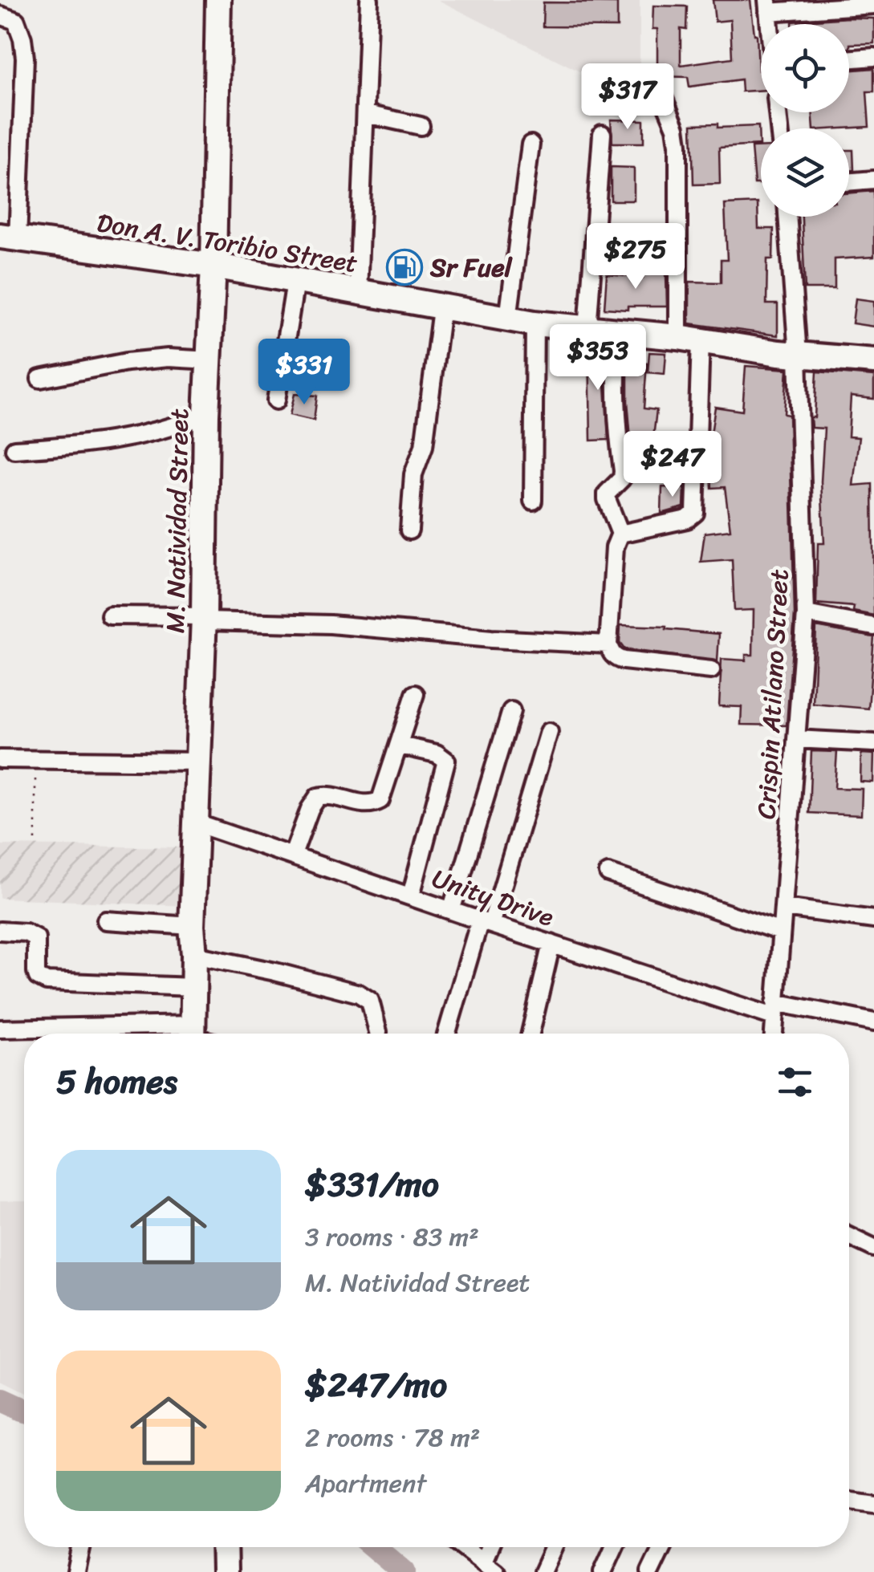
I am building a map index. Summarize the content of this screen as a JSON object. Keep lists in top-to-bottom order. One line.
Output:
{"streets":{"street":["Don A. V. Toribio Street","M. Natividad Street","Crispin Atilano Street","Unity Drive"]},"crossings":[["Don A. V. Toribio Street","M. Natividad Street"],["Don A. V. Toribio Street","Crispin Atilano Street"],["M. Natividad Street","Unity Drive"],["Crispin Atilano Street","Unity Drive"]],"places":{"fuel station":["Sr Fuel"]},"page":{"price":["$317","$275","$353","$331","$247"],"heading":"5 homes","list":[{"name":"$331/mo","note":"3 rooms · 83 m² · M. Natividad Street"},{"name":"$247/mo","note":"2 rooms · 78 m² · Apartment"}]}}
